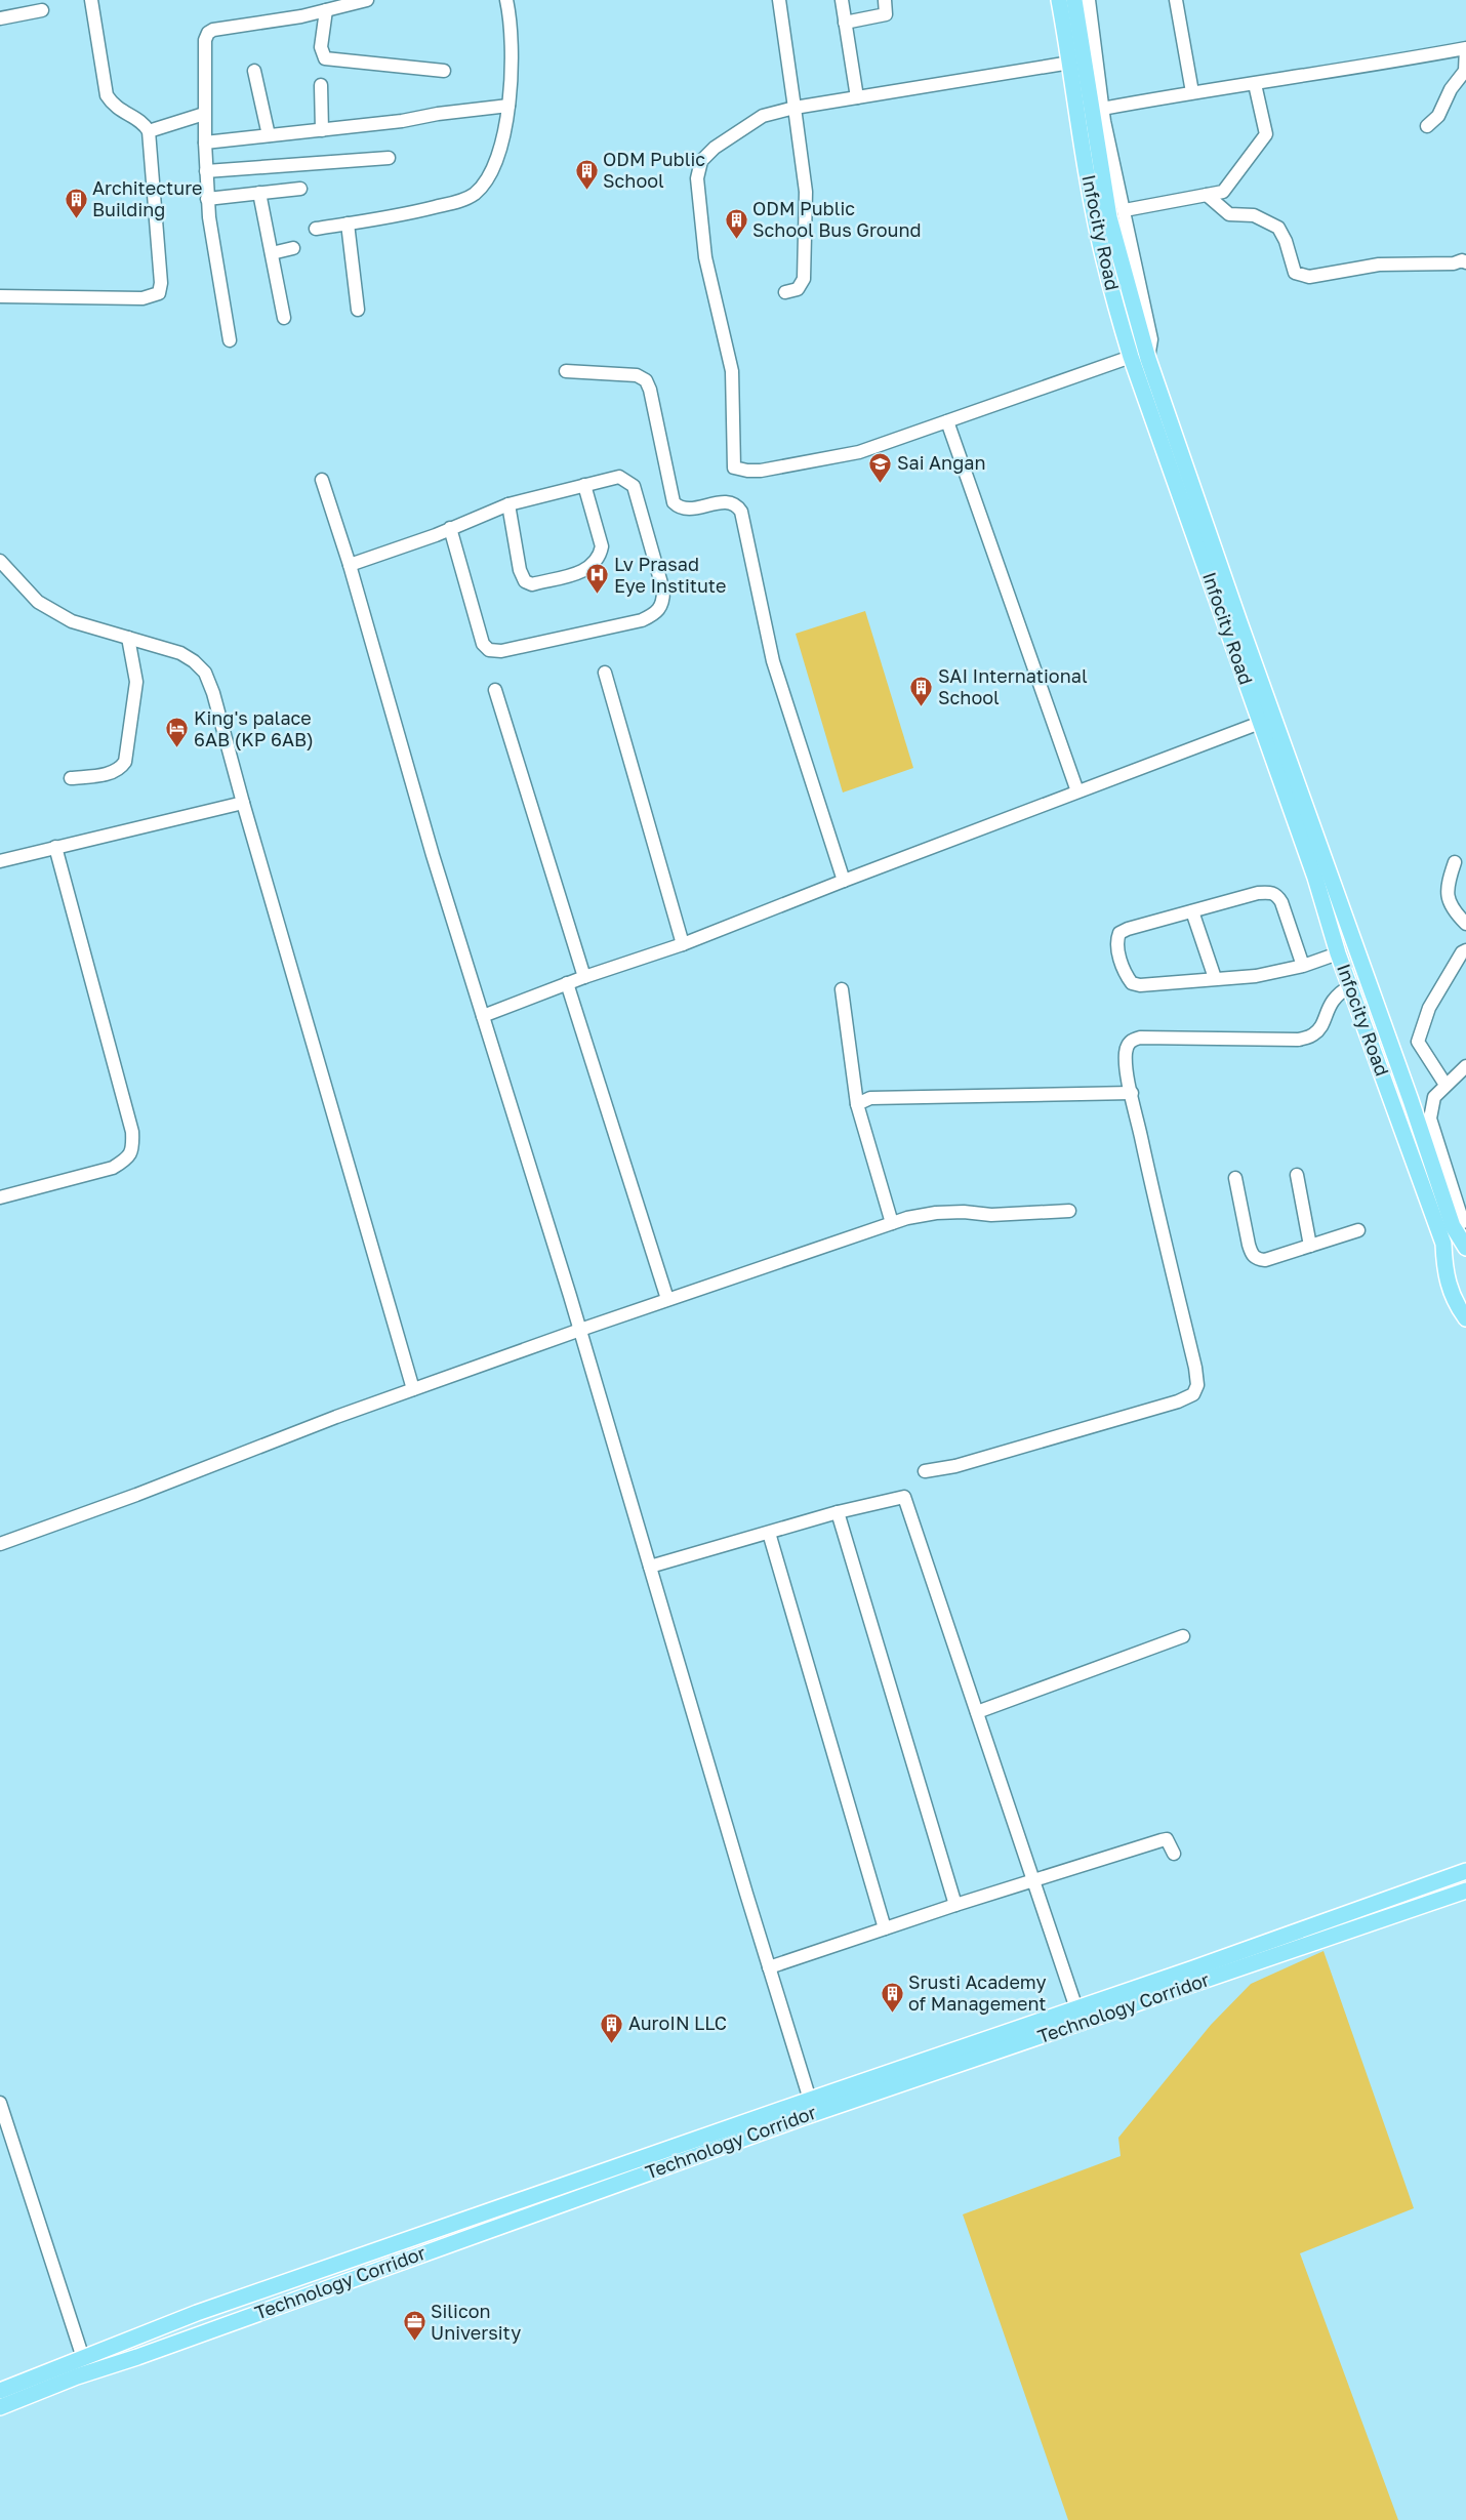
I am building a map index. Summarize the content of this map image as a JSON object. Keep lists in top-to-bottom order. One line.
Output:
{"streets":{"main road":["Infocity Road","Technology Corridor"]},"places":{"building":["ODM Public School","Architecture Building","ODM Public School Bus Ground","SAI International School","Srusti Academy of Management","AuroIN LLC"],"school or university":["Sai Angan"],"hospital":["Lv Prasad Eye Institute"],"hotel":["King's palace 6AB (KP 6AB)"],"office":["Silicon University"]}}
